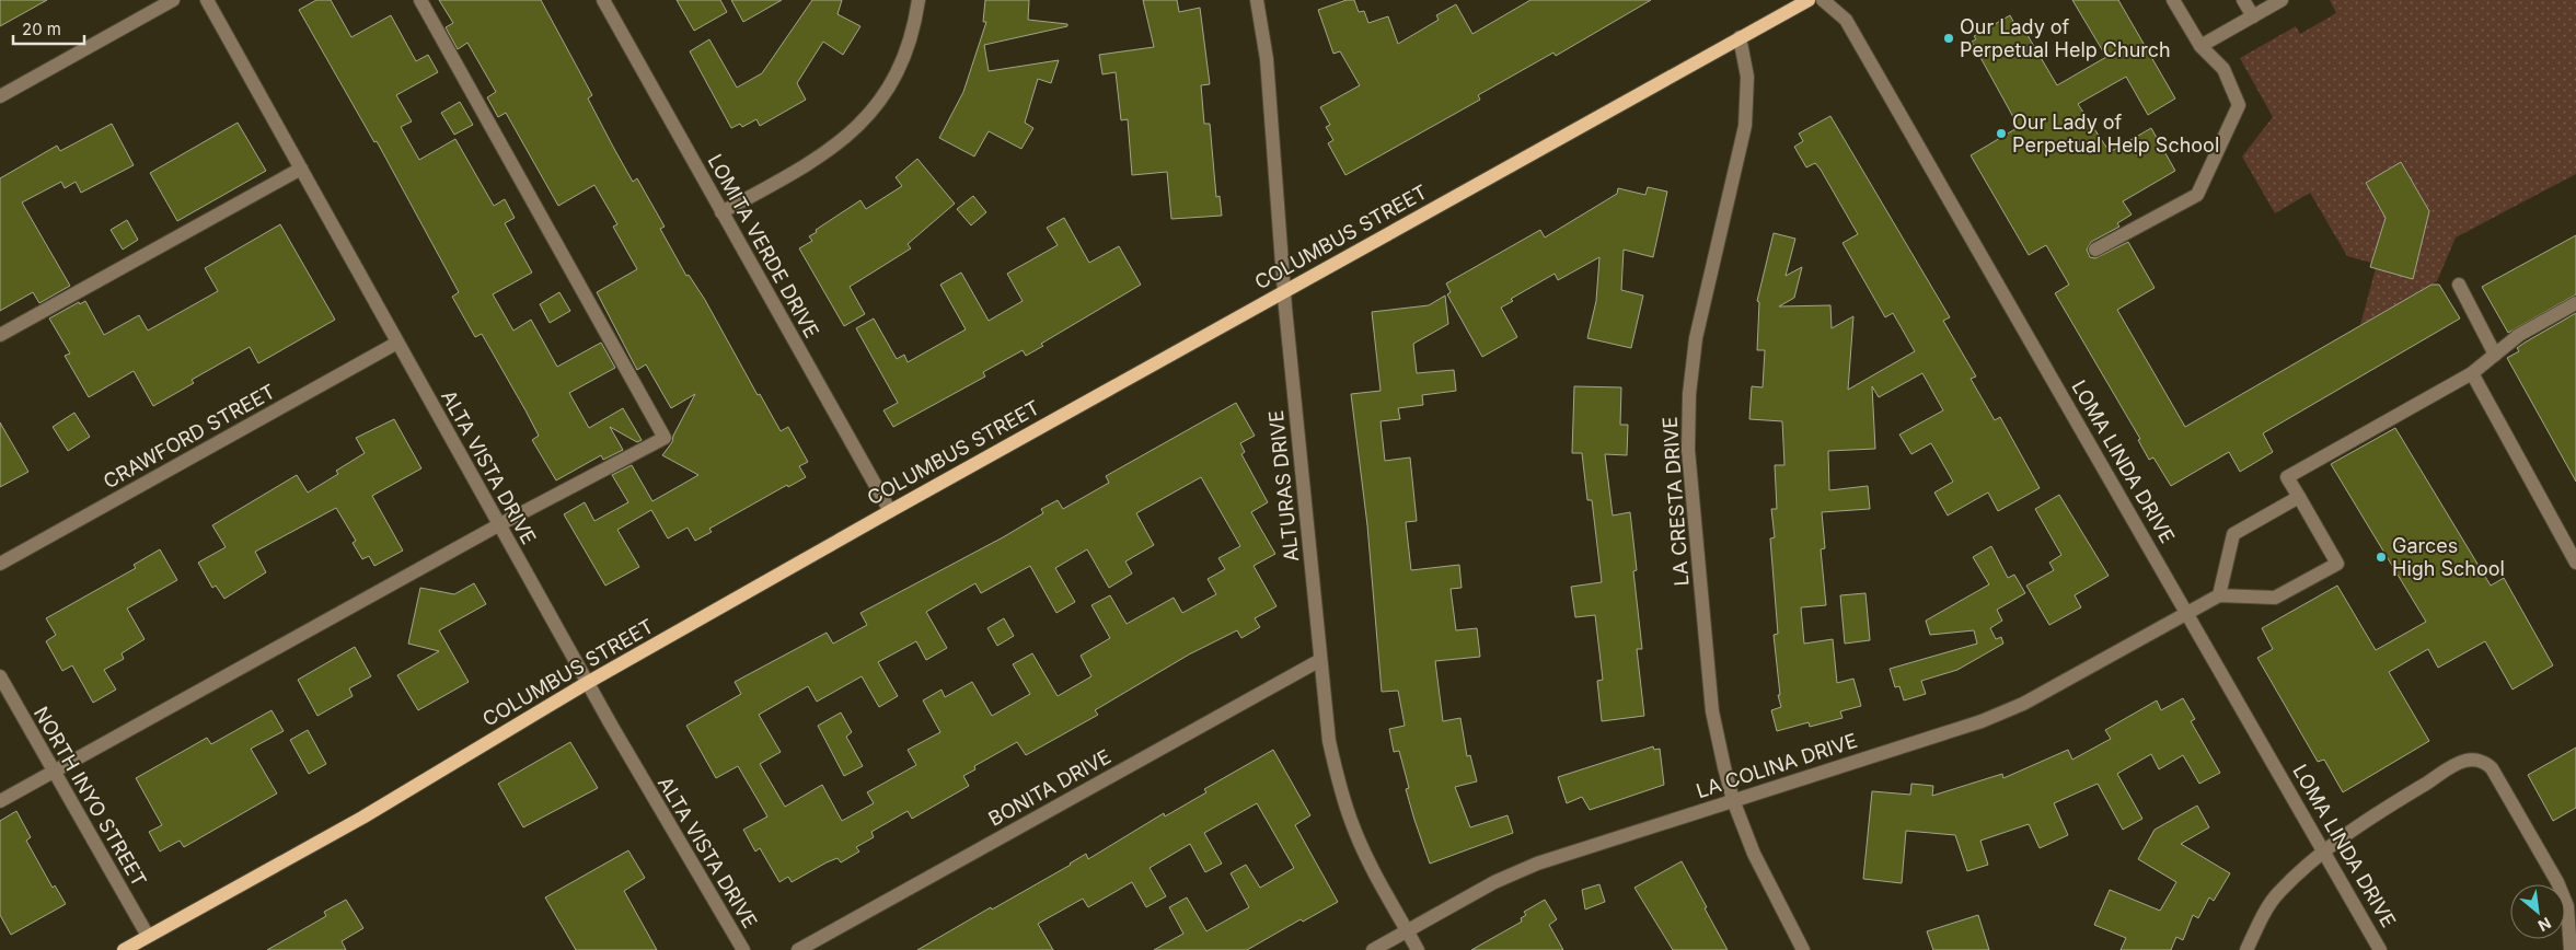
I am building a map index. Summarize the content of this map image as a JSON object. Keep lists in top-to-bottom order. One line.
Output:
{"streets":{"main road":["COLUMBUS STREET"],"street":["LOMITA VERDE DRIVE","CRAWFORD STREET","LOMA LINDA DRIVE","ALTA VISTA DRIVE","ALTURAS DRIVE","LA CRESTA DRIVE","LA COLINA DRIVE","BONITA DRIVE","NORTH INYO STREET"]},"crossings":[["COLUMBUS STREET","LOMITA VERDE DRIVE"],["COLUMBUS STREET","ALTA VISTA DRIVE"],["COLUMBUS STREET","ALTURAS DRIVE"],["COLUMBUS STREET","LA CRESTA DRIVE"],["COLUMBUS STREET","NORTH INYO STREET"],["CRAWFORD STREET","ALTA VISTA DRIVE"],["LOMA LINDA DRIVE","LA COLINA DRIVE"],["ALTURAS DRIVE","LA COLINA DRIVE"],["ALTURAS DRIVE","BONITA DRIVE"],["LA CRESTA DRIVE","LA COLINA DRIVE"]],"places":["Our Lady of Perpetual Help Church","Our Lady of Perpetual Help School","Garces High School"],"scale_bar":"20 m","north":"bottom right"}
